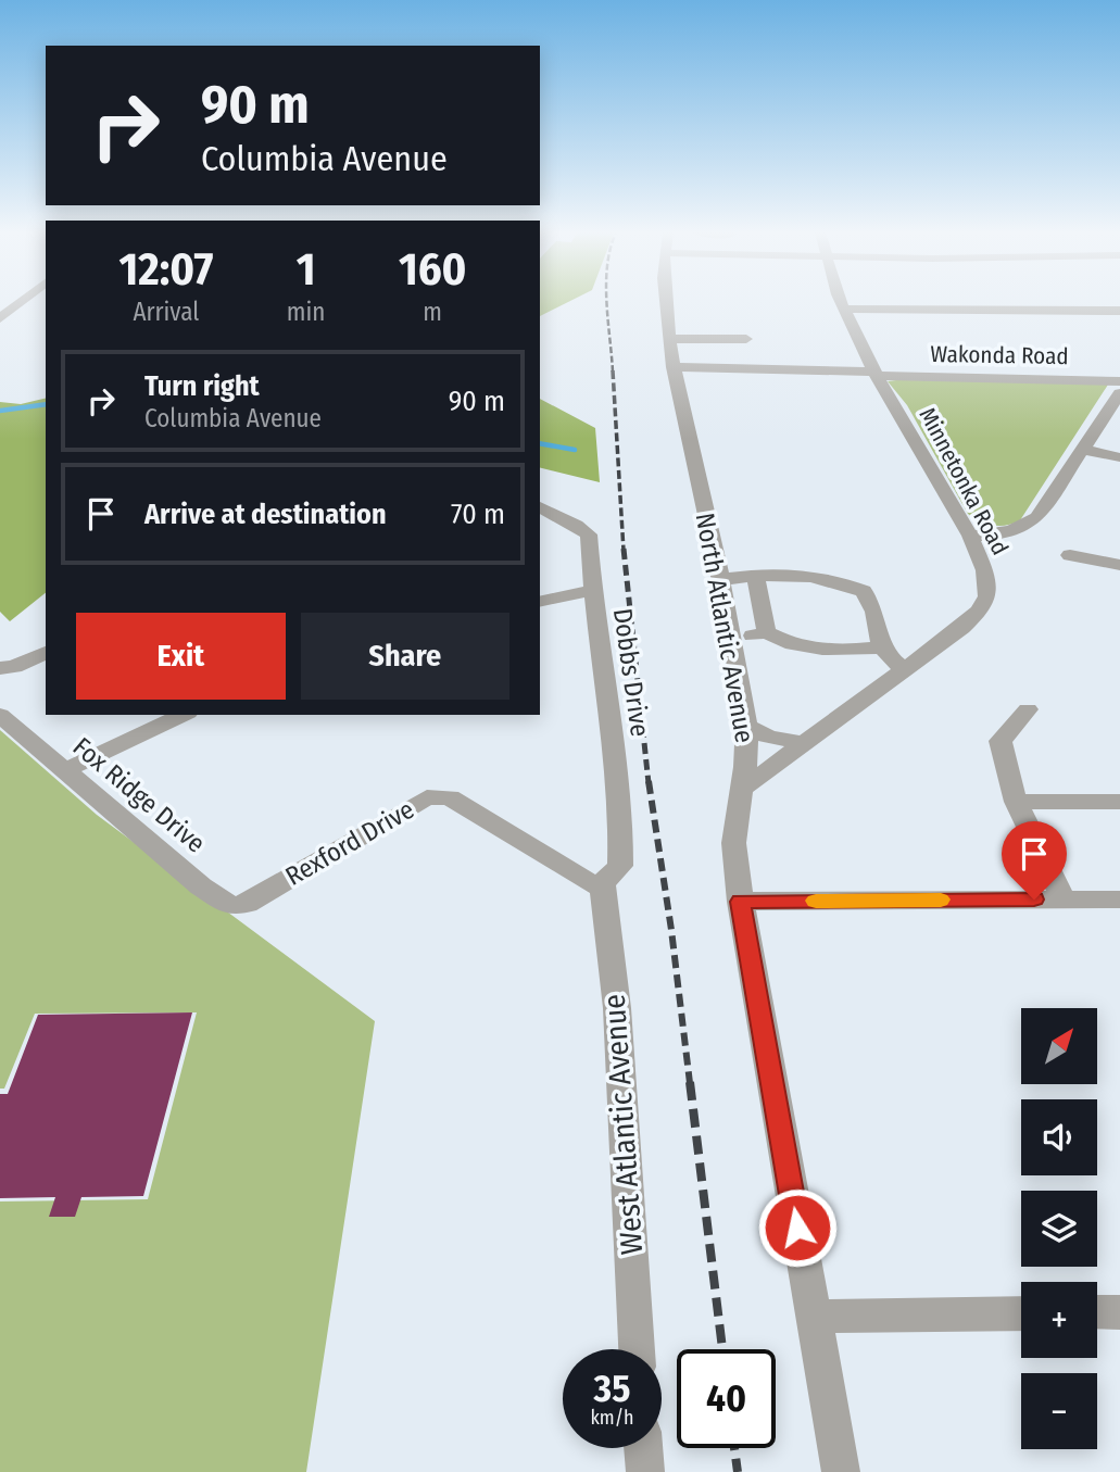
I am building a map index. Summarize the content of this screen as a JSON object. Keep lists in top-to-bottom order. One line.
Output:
{"streets":{"street":["Wakonda Road","Minnetonka Road","North Atlantic Avenue","Dobbs Drive","Fox Ridge Drive","Rexford Drive","West Atlantic Avenue"]},"crossings":[["Wakonda Road","Minnetonka Road"],["Wakonda Road","North Atlantic Avenue"],["Minnetonka Road","North Atlantic Avenue"],["Dobbs Drive","Rexford Drive"],["Dobbs Drive","West Atlantic Avenue"],["Fox Ridge Drive","Rexford Drive"],["Rexford Drive","West Atlantic Avenue"]],"north":"top right","page":{"turn":["90 m","Columbia Avenue"],"eta":["12:07","Arrival","1","min","160","m"],"list":[{"name":"Turn right","note":"Columbia Avenue","value":"90 m"},{"name":"Arrive at destination","value":"70 m"}],"buttons":["Exit","Share"],"map_buttons":["+","−"],"speed":"35 km/h","limit":"40"}}
